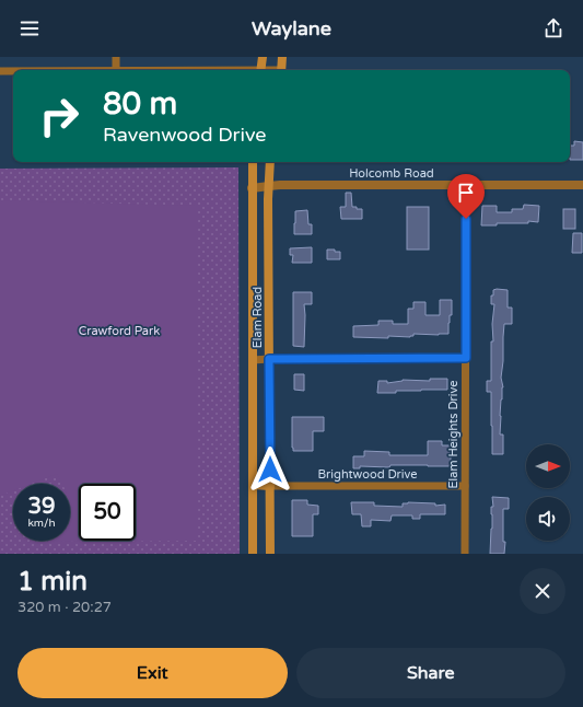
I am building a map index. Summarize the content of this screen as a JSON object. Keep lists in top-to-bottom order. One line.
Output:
{"streets":{"main road":["Elam Road"],"street":["Holcomb Road","Elam Heights Drive","Brightwood Drive"]},"crossings":[["Holcomb Road","Elam Road"],["Holcomb Road","Elam Heights Drive"],["Elam Road","Brightwood Drive"],["Elam Heights Drive","Brightwood Drive"]],"parks":["Crawford Park"],"north":"right","page":{"header":"Waylane","turn":["80 m","Ravenwood Drive"],"speed":"39 km/h","limit":"50","heading":["1 min","320 m · 20:27"],"buttons":["Exit","Share"]}}
